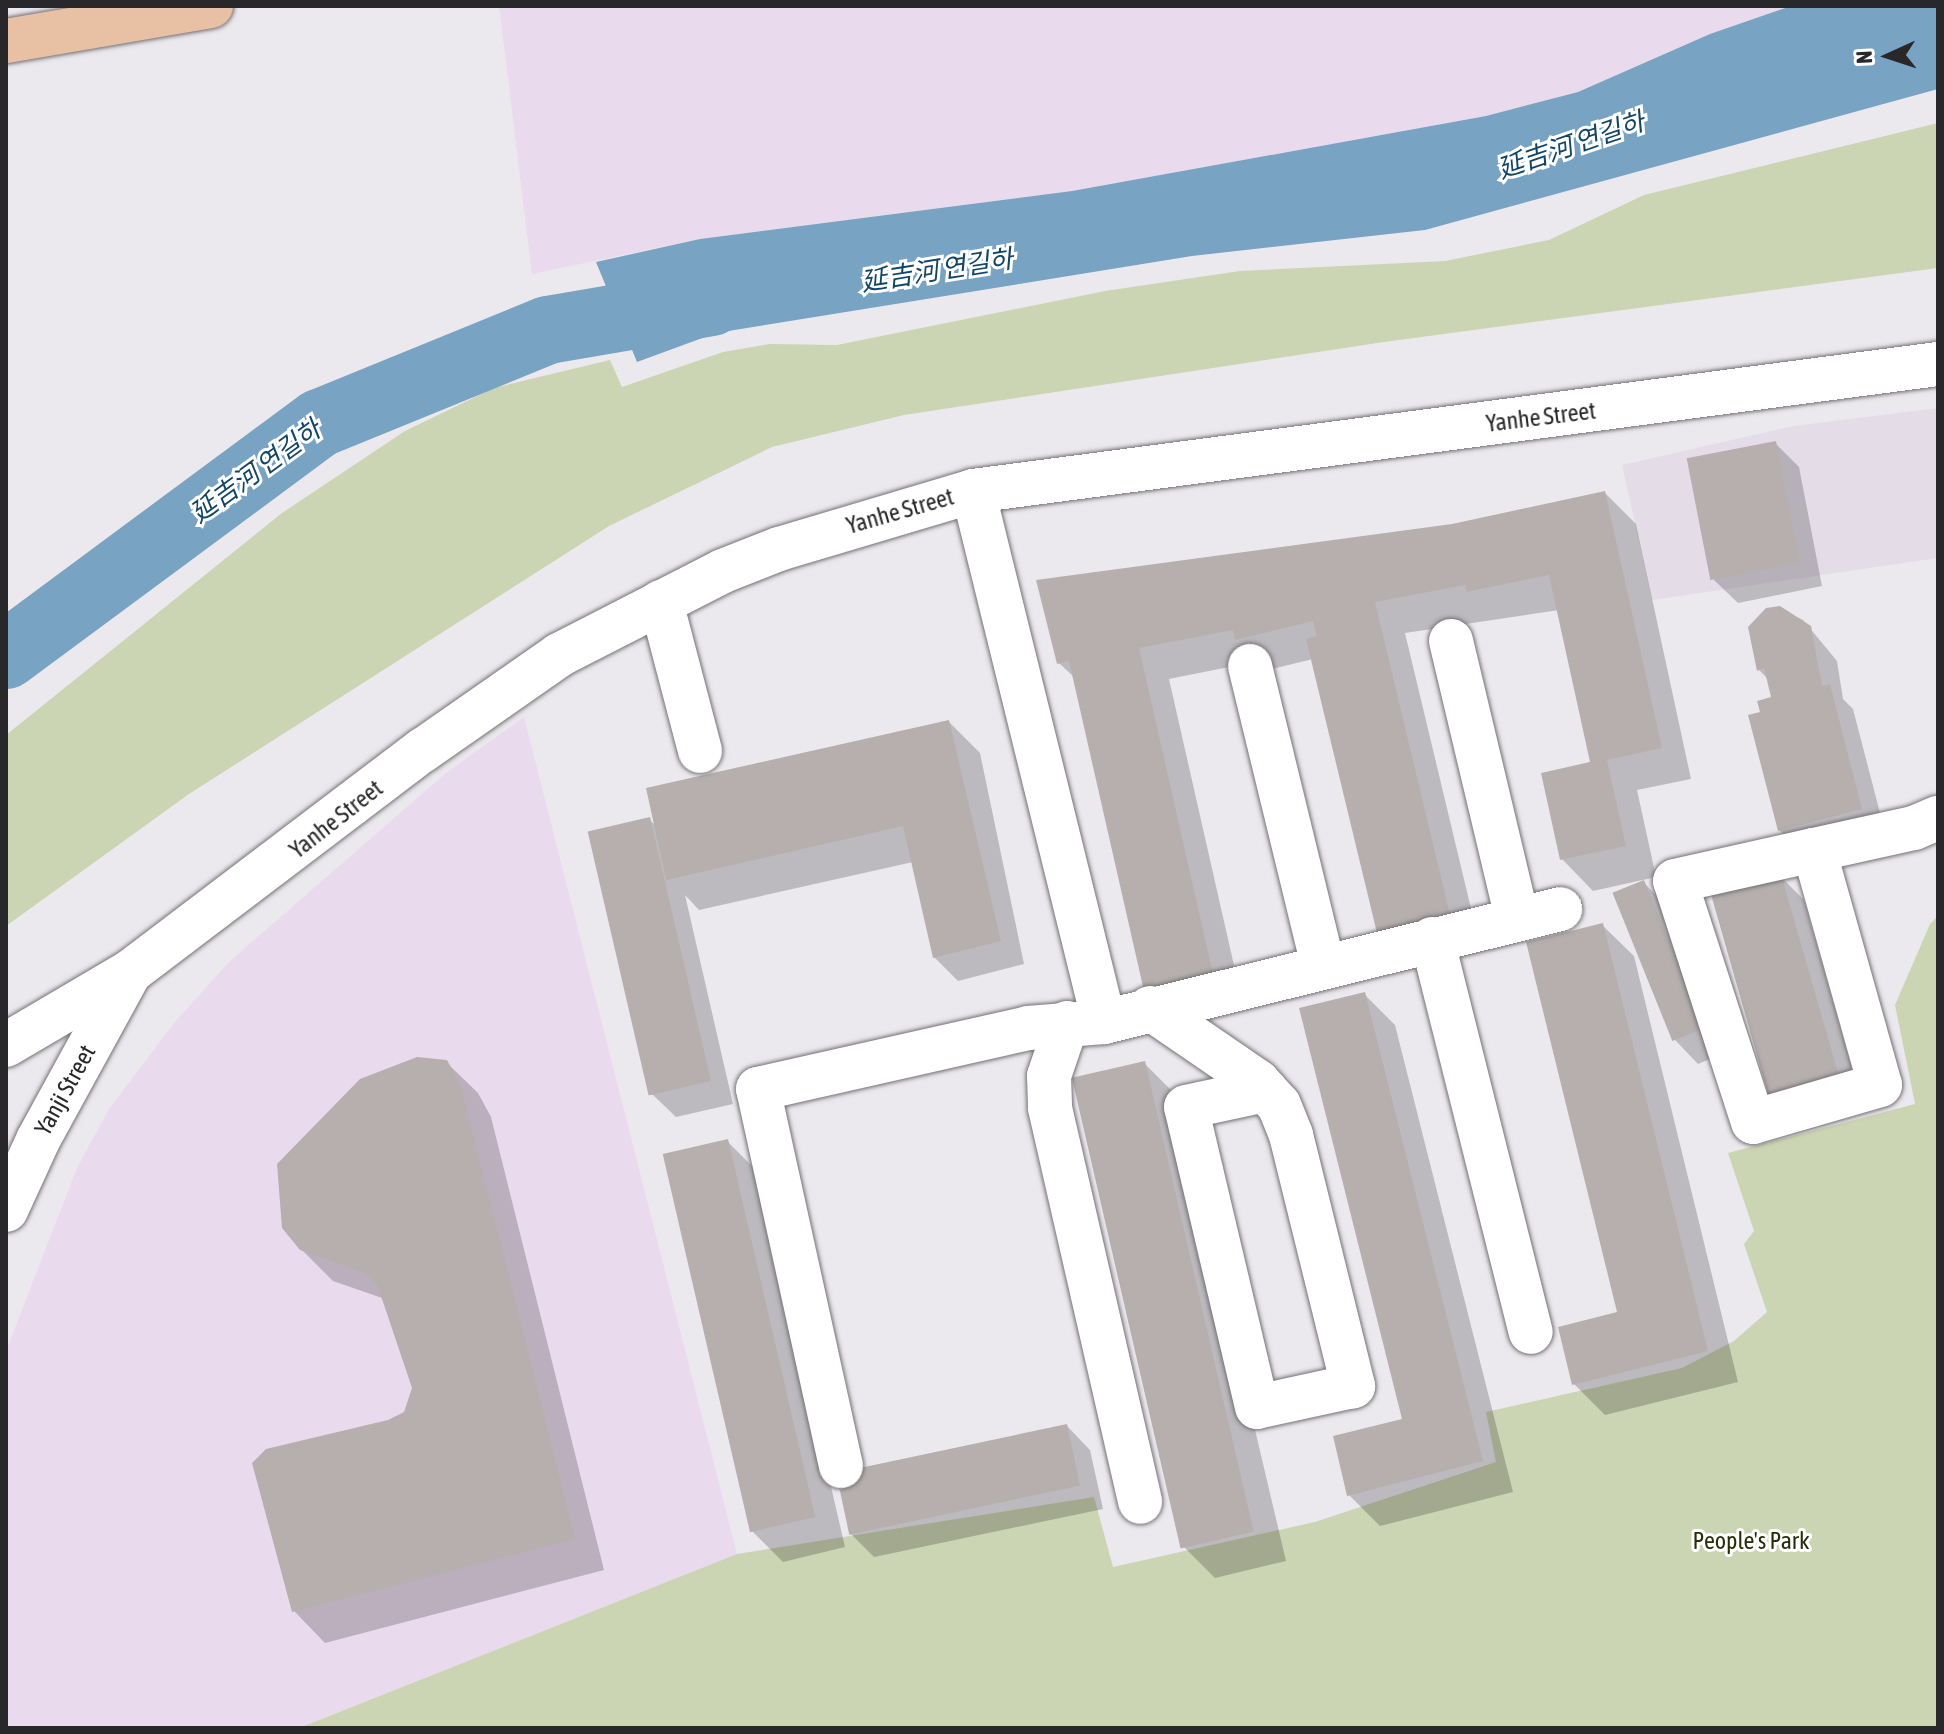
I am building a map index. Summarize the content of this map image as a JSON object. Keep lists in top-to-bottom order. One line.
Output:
{"streets":{"street":["Yanhe Street","Yanji Street"]},"crossings":[["Yanhe Street","Yanji Street"]],"water":["延吉河 연길하"],"parks":["People's Park"],"north":"left"}
